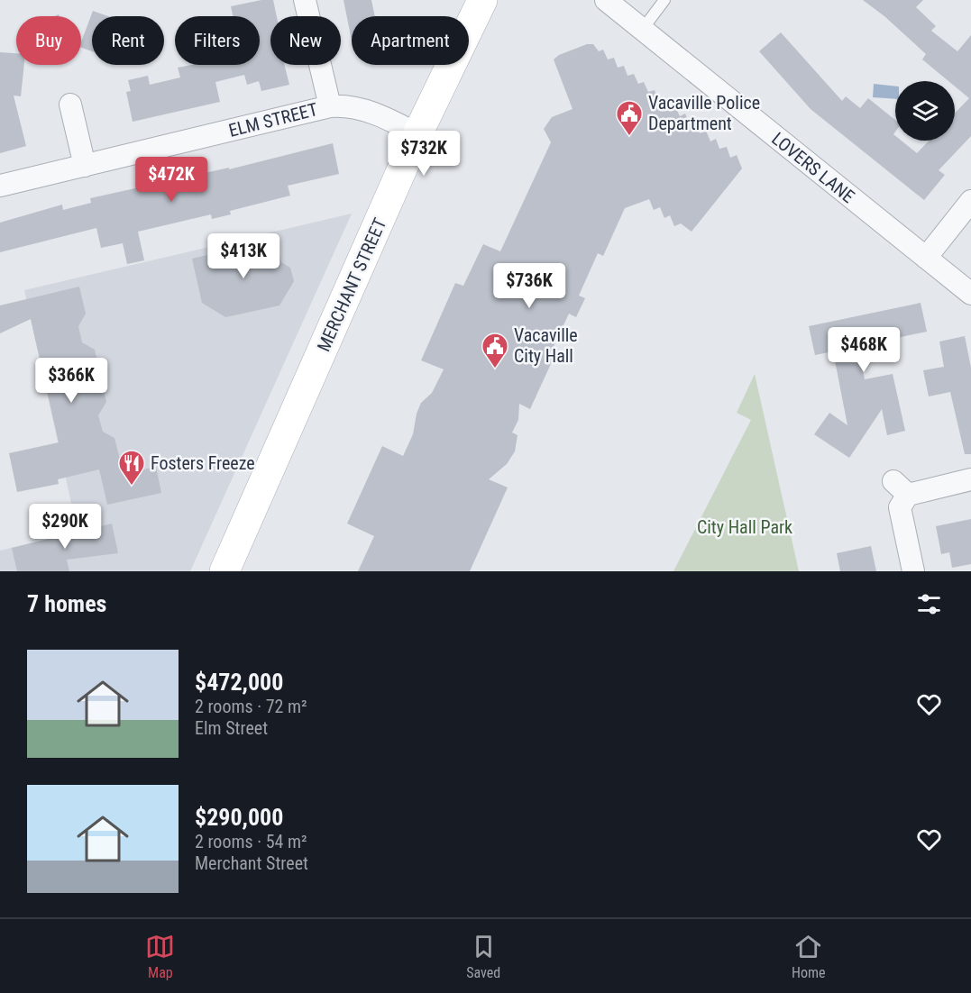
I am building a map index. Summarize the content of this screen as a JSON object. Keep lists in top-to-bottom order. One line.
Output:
{"streets":{"main road":["MERCHANT STREET"],"street":["ELM STREET","LOVERS LANE"]},"crossings":[["ELM STREET","MERCHANT STREET"]],"parks":["City Hall Park"],"places":{"public building":["Vacaville Police Department","Vacaville City Hall"],"restaurant":["Fosters Freeze"]},"page":{"chip":["Buy","Rent","Filters","New","Apartment"],"price":["$732K","$472K","$413K","$736K","$468K","$366K","$290K"],"heading":"7 homes","list":[{"name":"$472,000","note":"2 rooms · 72 m² · Elm Street"},{"name":"$290,000","note":"2 rooms · 54 m² · Merchant Street"}],"tabs":["Map","Saved","Home"]}}
